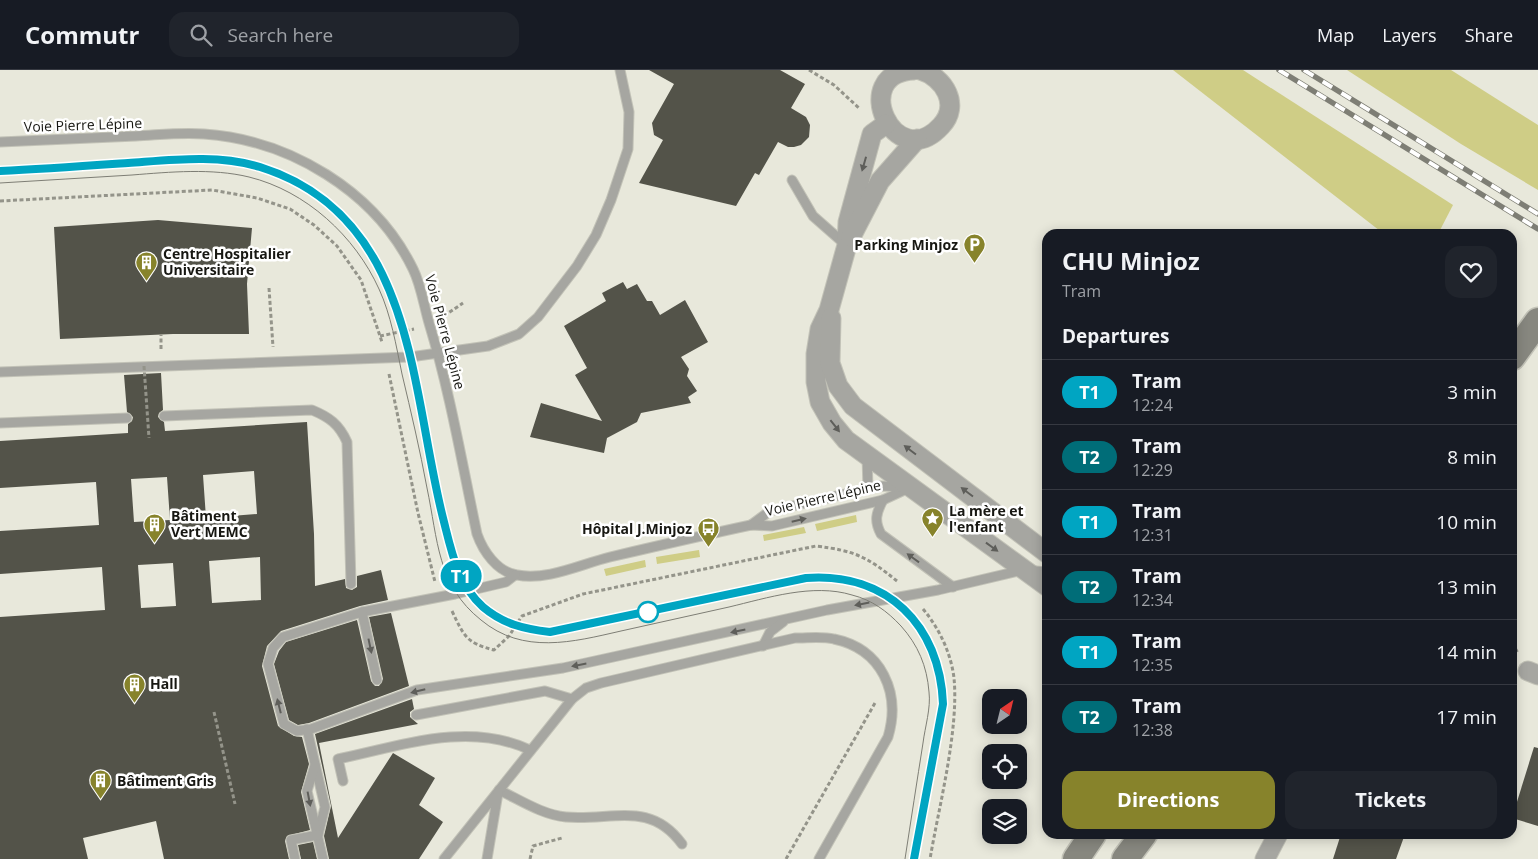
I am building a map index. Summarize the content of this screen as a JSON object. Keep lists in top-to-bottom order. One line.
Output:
{"streets":{"lane":["Voie Pierre Lépine"]},"places":{"parking":["Parking Minjoz"],"building":["Centre Hospitalier Universitaire","Bâtiment Vert MEMC","Hall","Bâtiment Gris"],"place":["La mère et l'enfant"],"bus stop":["Hôpital J.Minjoz"]},"lines":["tram line T1"],"north":"top right","page":{"header":"Commutr","search":"Search here","nav":["Map","Layers","Share"],"on_map":"T1","heading":[["CHU Minjoz","Tram"],"Departures"],"list":[{"mark":"T1","name":"Tram","note":"12:24","value":"3 min"},{"mark":"T2","name":"Tram","note":"12:29","value":"8 min"},{"mark":"T1","name":"Tram","note":"12:31","value":"10 min"},{"mark":"T2","name":"Tram","note":"12:34","value":"13 min"},{"mark":"T1","name":"Tram","note":"12:35","value":"14 min"},{"mark":"T2","name":"Tram","note":"12:38","value":"17 min"}],"buttons":["Directions","Tickets"]}}
